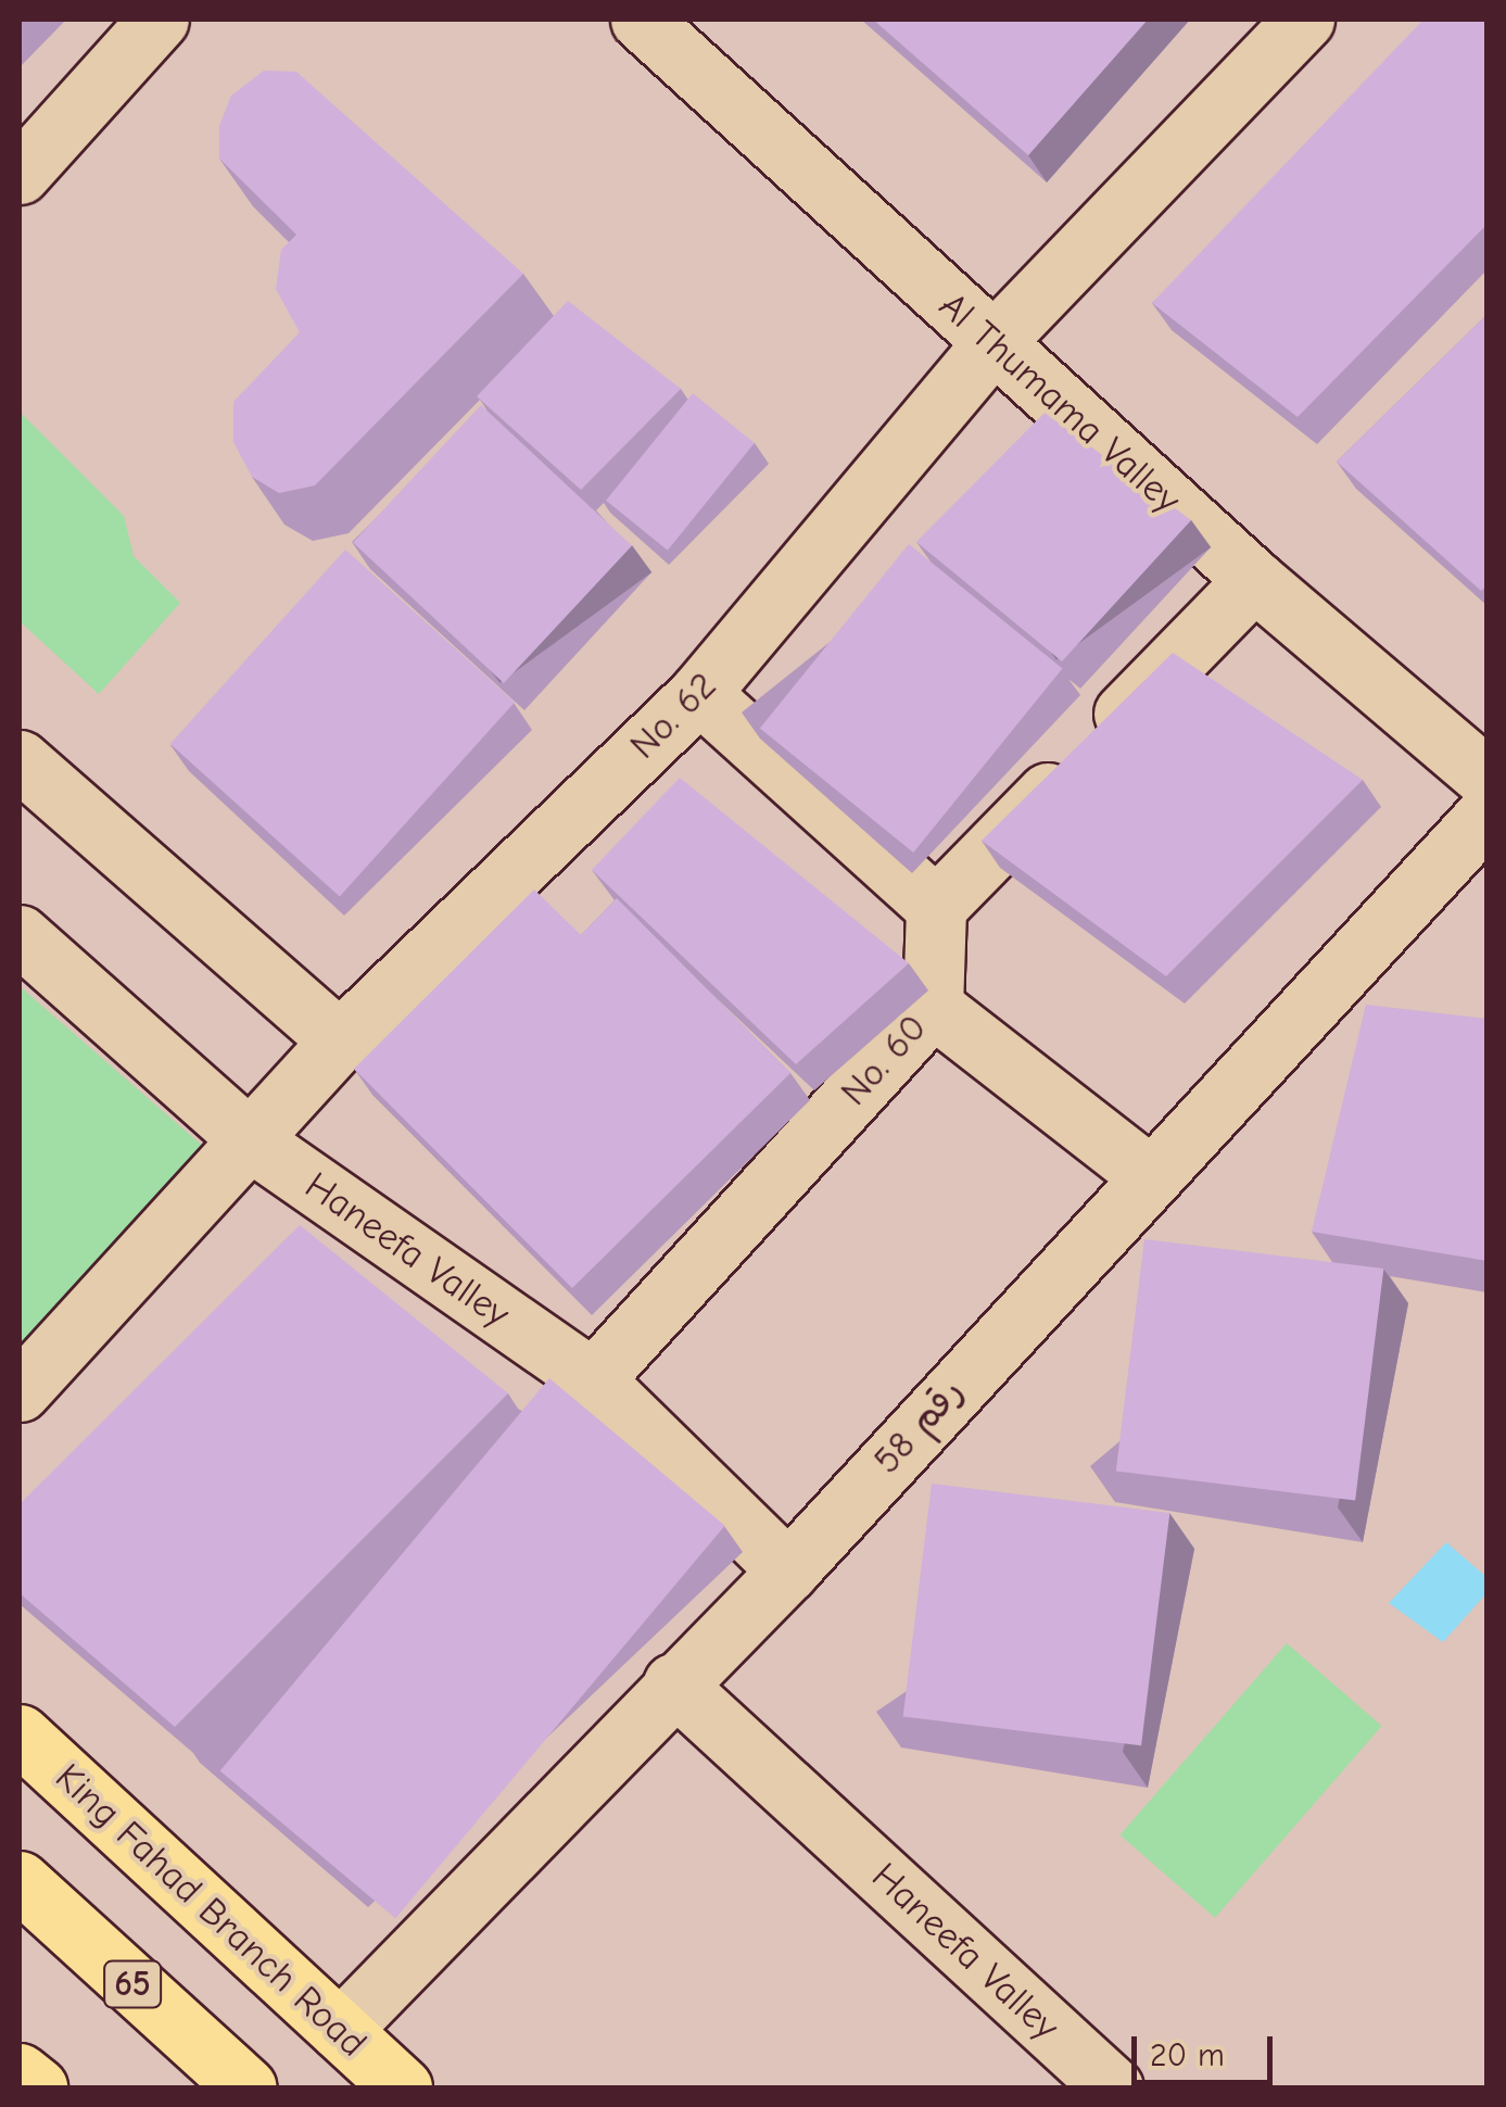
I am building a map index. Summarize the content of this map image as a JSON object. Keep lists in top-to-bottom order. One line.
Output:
{"streets":{"main road":["King Fahad Branch Road","65"],"street":["Al Thumama Valley","No. 62","No. 60","Haneefa Valley","رقم 58"]},"crossings":[["Al Thumama Valley","No. 62"],["No. 62","Haneefa Valley"],["No. 60","Haneefa Valley"],["Haneefa Valley","رقم 58"],["رقم 58","King Fahad Branch Road"]],"scale_bar":"20 m"}
